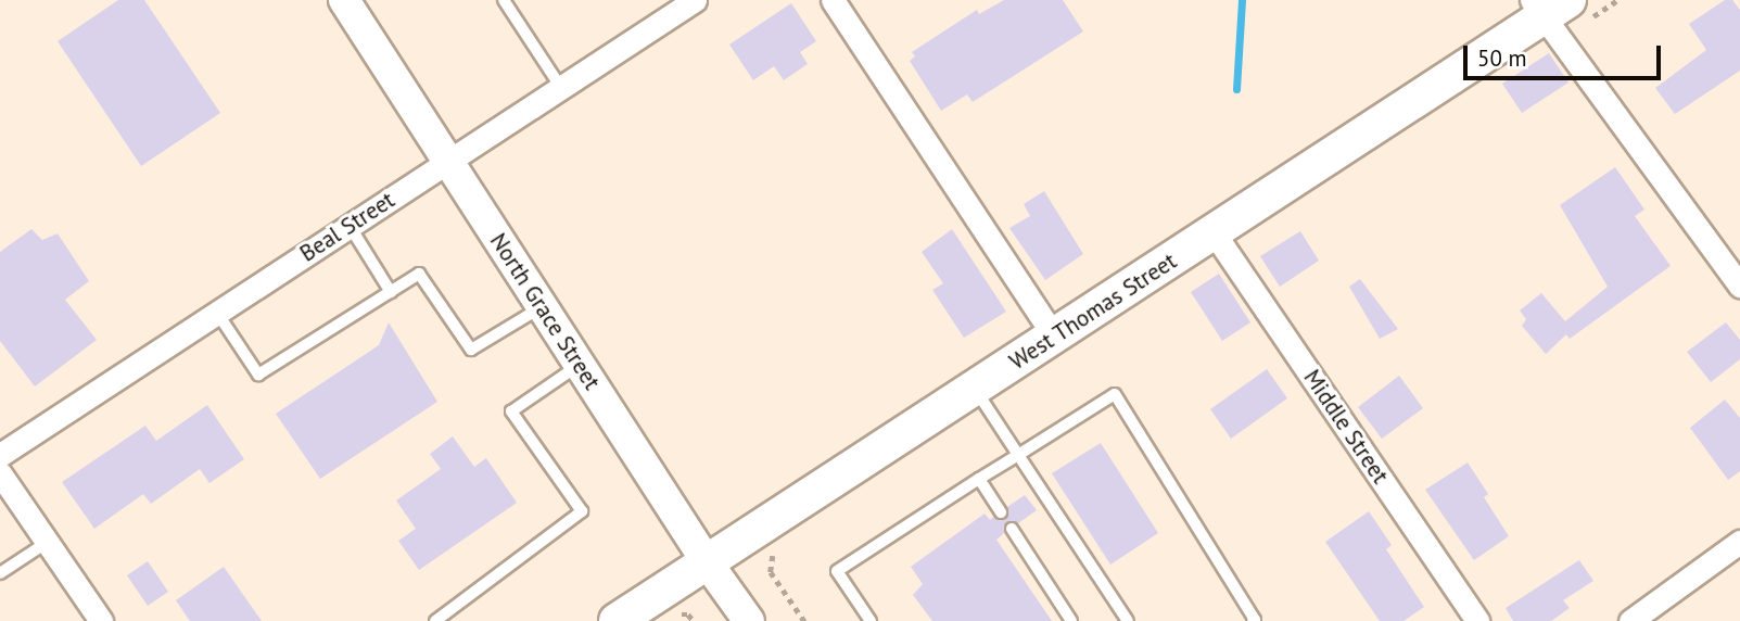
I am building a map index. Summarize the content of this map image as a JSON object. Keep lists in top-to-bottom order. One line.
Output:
{"streets":{"main road":["North Grace Street","West Thomas Street"],"street":["Beal Street","Middle Street"]},"crossings":[["Beal Street","North Grace Street"],["North Grace Street","West Thomas Street"],["West Thomas Street","Middle Street"]],"scale_bar":"50 m"}
